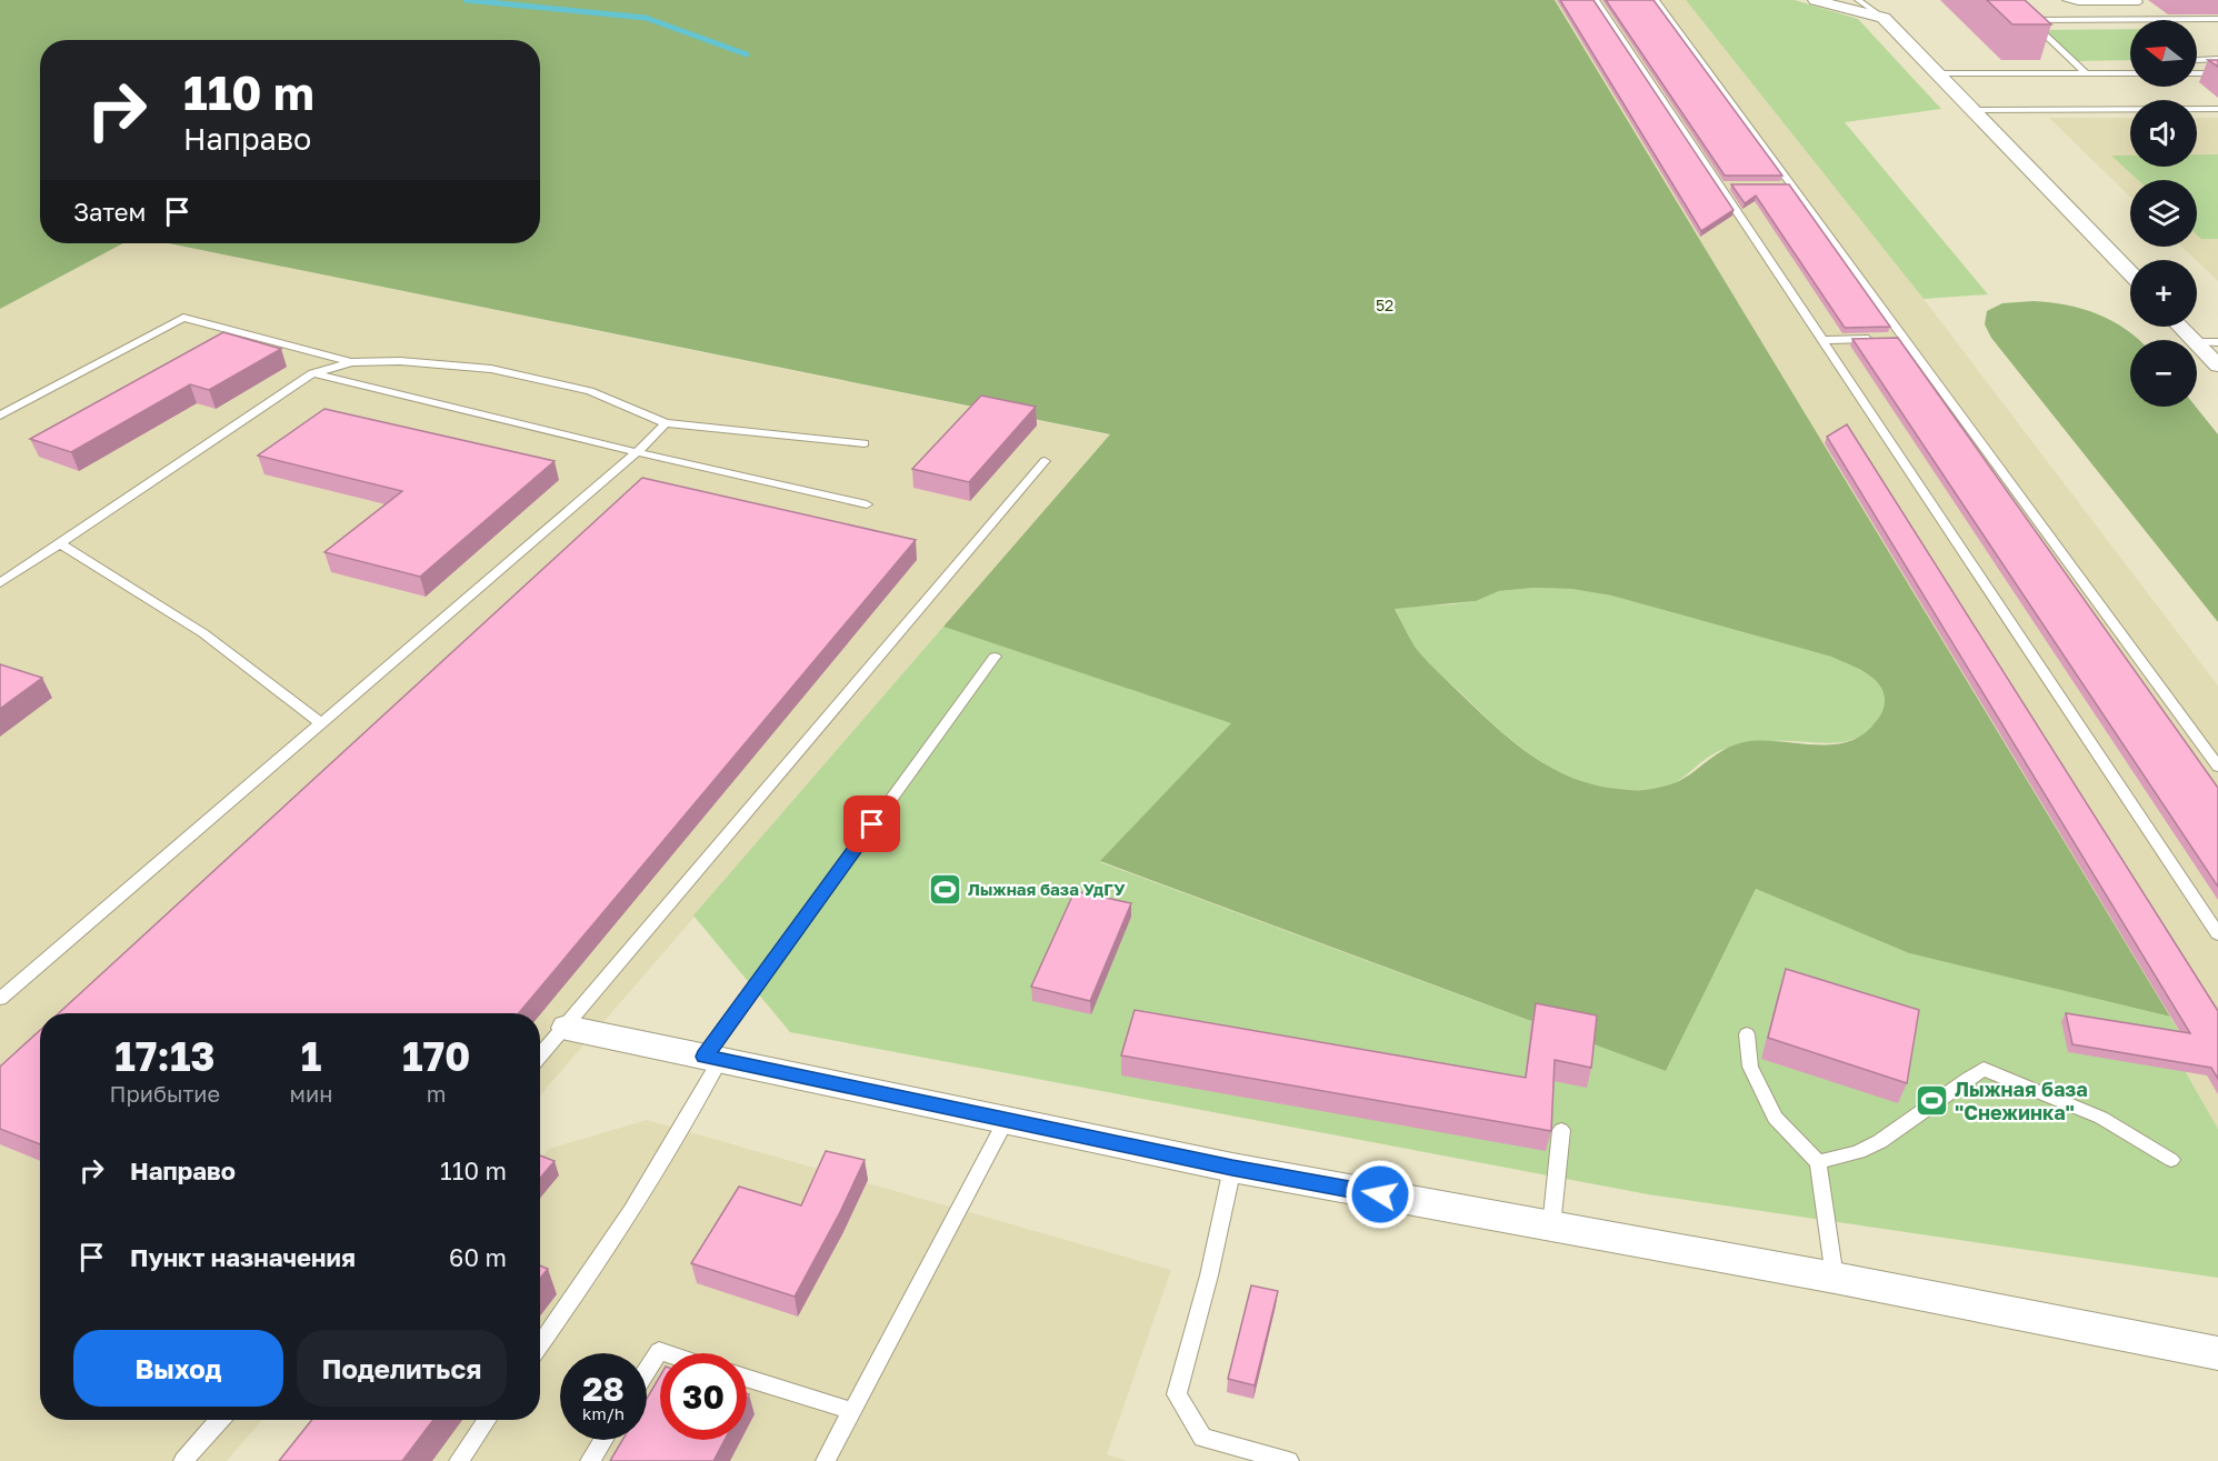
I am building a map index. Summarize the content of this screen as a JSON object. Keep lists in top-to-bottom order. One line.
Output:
{"parks":["52"],"places":{"sports":["Лыжная база УдГУ","Лыжная база \"Снежинка\""]},"north":"left","page":{"map_buttons":["+","−"],"turn":["110 m","Направо"],"then":"Затем","eta":["17:13","Прибытие","1","мин","170","m"],"list":[{"name":"Направо","value":"110 m"},{"name":"Пункт назначения","value":"60 m"}],"buttons":["Выход","Поделиться"],"speed":"28 km/h","limit":"30"}}
